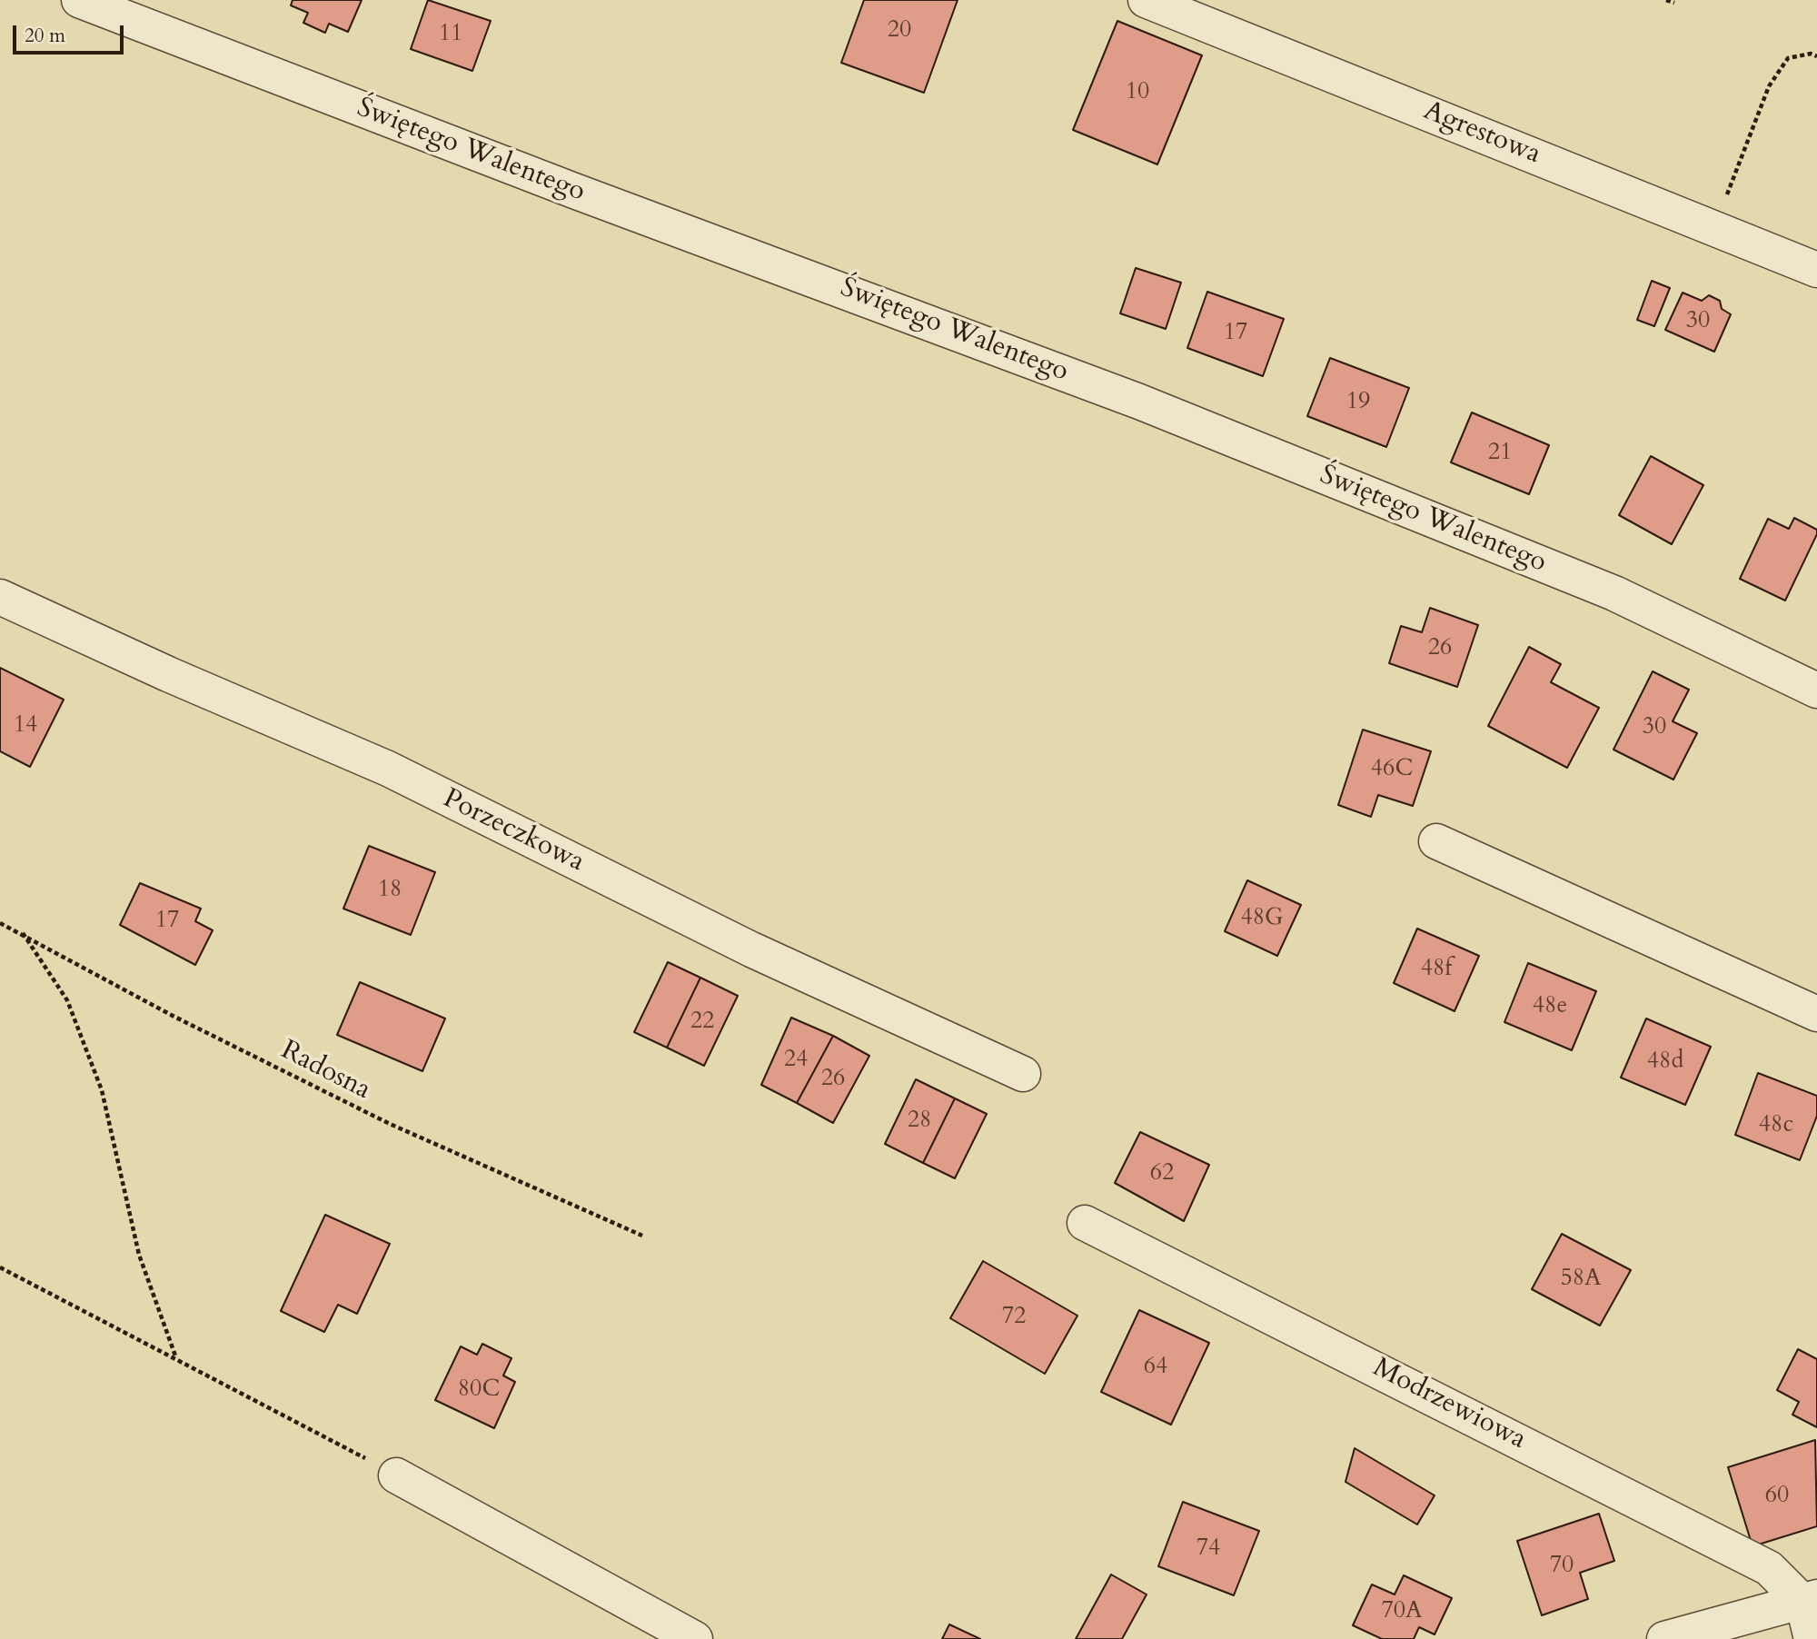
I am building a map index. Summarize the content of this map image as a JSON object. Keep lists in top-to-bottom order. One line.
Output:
{"streets":{"street":["Agrestowa","Świętego Walentego","Porzeczkowa","Modrzewiowa"],"path":["Radosna"]},"house_numbers":["20","11","10","30","17","19","21","26","14","30","46C","18","48G","17","48f","48e","22","24","48d","26","28","48c","62","58A","72","64","80C","60","74","70","70A"],"scale_bar":"20 m"}
